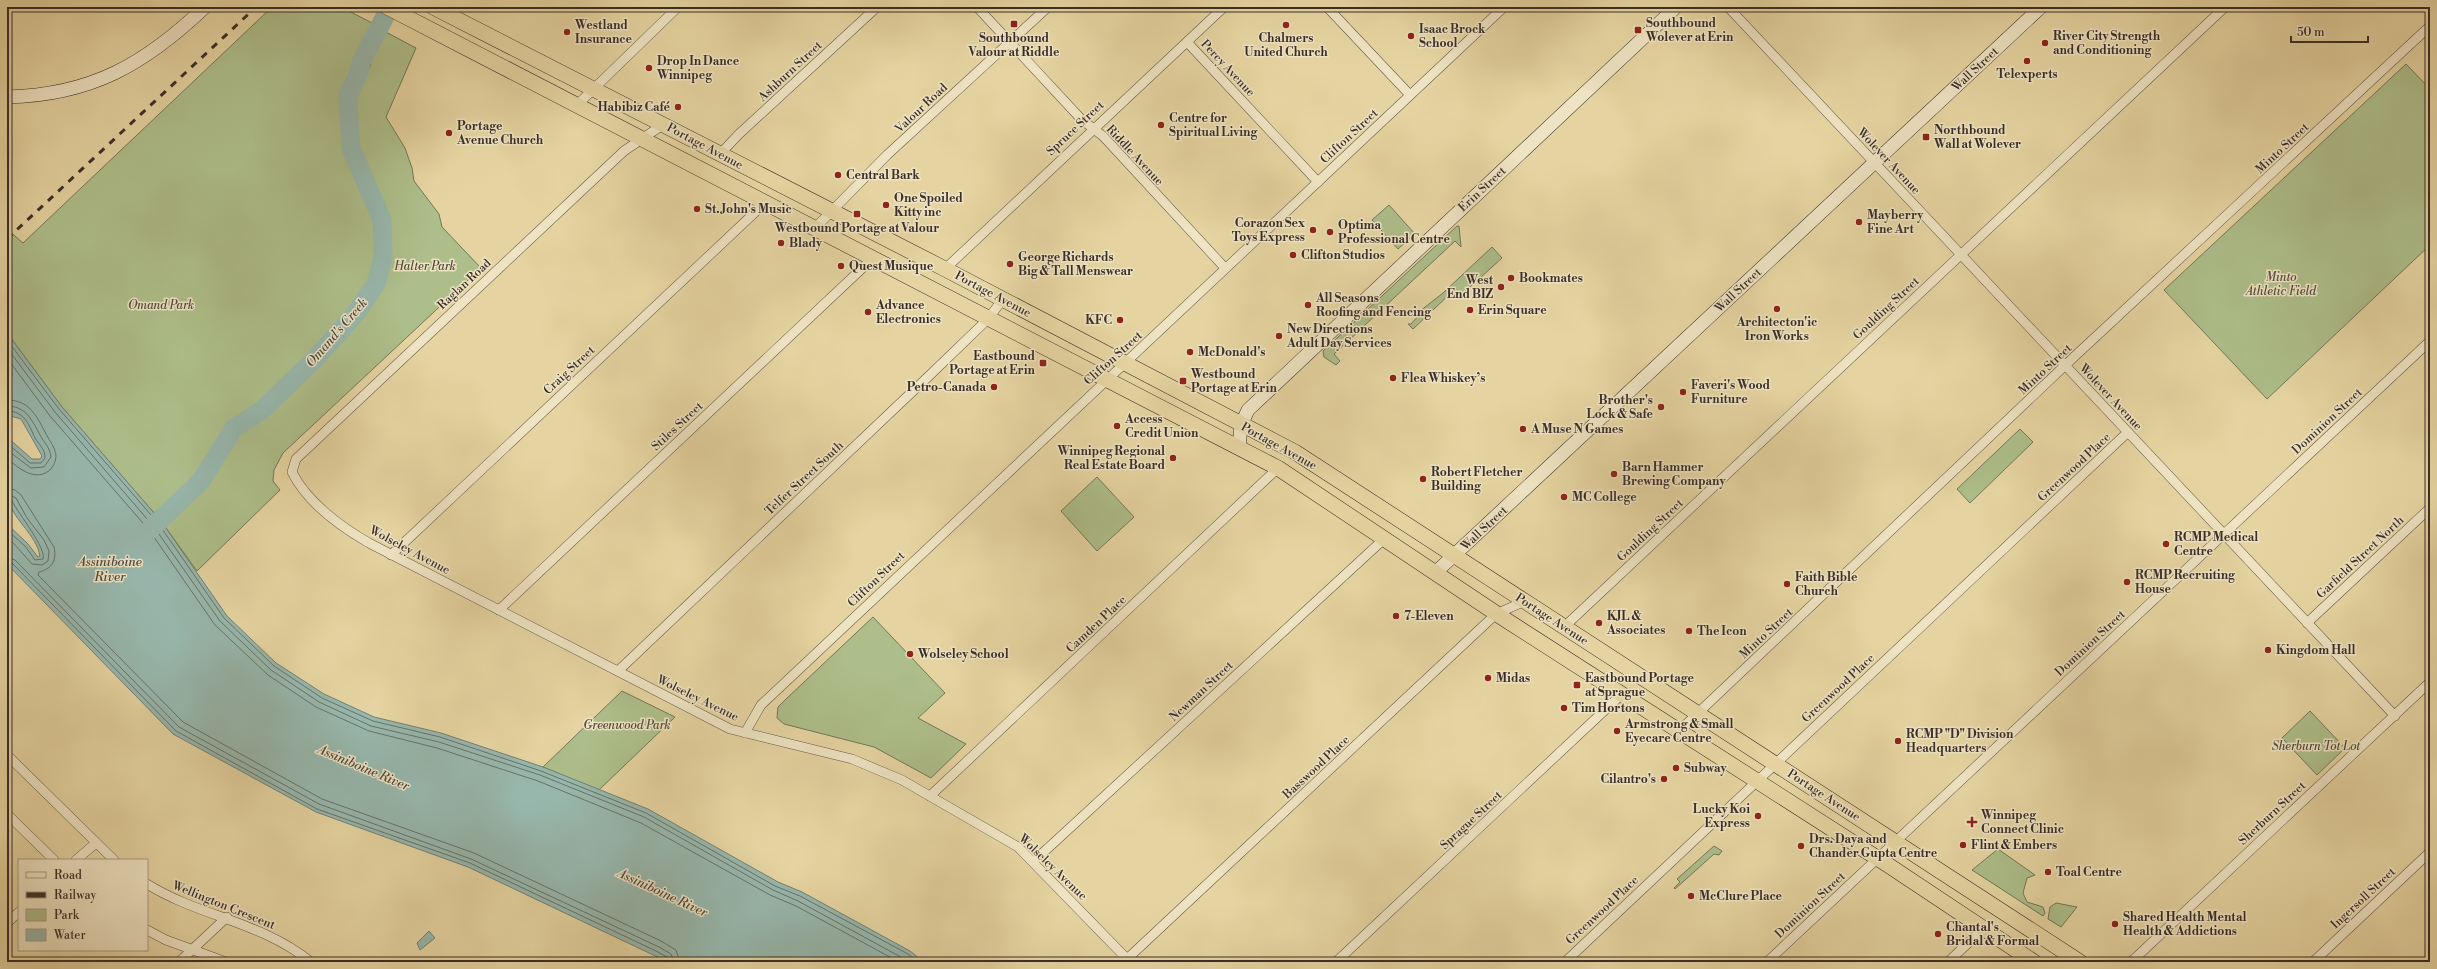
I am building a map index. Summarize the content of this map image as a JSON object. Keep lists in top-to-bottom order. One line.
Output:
{"streets":{"highway":["Portage Avenue"],"main road":["Wall Street","Erin Street"],"street":["Percy Avenue","Ashburn Street","Valour Road","Spruce Street","Clifton Street","Minto Street","Riddle Avenue","Wolever Avenue","Raglan Road","Goulding Street","Craig Street","Dominion Street","Stiles Street","Greenwood Place","Telfer Street South","Wolseley Avenue","Garfield Street North","Camden Place","Newman Street","Basswood Place","Sherburn Street","Sprague Street","Ingersoll Street","Wellington Crescent"]},"crossings":[["Percy Avenue","Spruce Street"],["Percy Avenue","Clifton Street"],["Wall Street","Portage Avenue"],["Wall Street","Wolever Avenue"],["Ashburn Street","Portage Avenue"],["Valour Road","Portage Avenue"],["Valour Road","Riddle Avenue"],["Spruce Street","Portage Avenue"],["Spruce Street","Riddle Avenue"],["Clifton Street","Portage Avenue"],["Clifton Street","Riddle Avenue"],["Clifton Street","Wolseley Avenue"],["Portage Avenue","Minto Street"],["Portage Avenue","Erin Street"],["Portage Avenue","Raglan Road"],["Portage Avenue","Goulding Street"],["Portage Avenue","Craig Street"],["Portage Avenue","Dominion Street"],["Portage Avenue","Stiles Street"],["Portage Avenue","Greenwood Place"],["Portage Avenue","Telfer Street South"],["Portage Avenue","Camden Place"],["Portage Avenue","Newman Street"],["Portage Avenue","Basswood Place"],["Portage Avenue","Sprague Street"],["Minto Street","Wolever Avenue"],["Wolever Avenue","Goulding Street"],["Wolever Avenue","Dominion Street"],["Wolever Avenue","Greenwood Place"],["Wolever Avenue","Garfield Street North"],["Wolever Avenue","Sherburn Street"],["Raglan Road","Wolseley Avenue"],["Craig Street","Wolseley Avenue"],["Stiles Street","Wolseley Avenue"],["Telfer Street South","Wolseley Avenue"],["Wolseley Avenue","Camden Place"],["Wolseley Avenue","Newman Street"],["Wolseley Avenue","Basswood Place"]],"water":["Omand's Creek","Assiniboine River"],"parks":["Halter Park","Minto Athletic Field","Omand Park","Greenwood Park","Sherburn Tot Lot"],"places":{"transit":["Southbound Valour at Riddle","Southbound Wolever at Erin","Northbound Wall at Wolever","Westbound Portage at Valour","Eastbound Portage at Erin","Westbound Portage at Erin","Eastbound Portage at Sprague"],"other":["Chalmers United Church","Westland Insurance","Isaac Brock School","River City Strength and Conditioning","Telexperts","Drop In Dance Winnipeg","Habibiz Café","Centre for Spiritual Living","Portage Avenue Church","Central Bark","One Spoiled Kitty inc","St. John's Music","Mayberry Fine Art","Corazon Sex Toys Express","Optima Professional Centre","Blady","Clifton Studios","George Richards Big & Tall Menswear","Quest Musique","Bookmates","West End BIZ","All Seasons Roofing and Fencing","Architecton'ic Iron Works","Erin Square","Advance Electronics","KFC","New Directions Adult Day Services","McDonald's","Flea Whiskey’s","Petro-Canada","Faveri's Wood Furniture","Brother's Lock & Safe","Access Credit Union","A Muse N Games","Winnipeg Regional Real Estate Board","Barn Hammer Brewing Company","Robert Fletcher Building","MC College","RCMP Medical Centre","RCMP Recruiting House","Faith Bible Church","7-Eleven","KJL & Associates","The Icon","Kingdom Hall","Wolseley School","Midas","Tim Hortons","Armstrong & Small Eyecare Centre","RCMP \"D\" Division Headquarters","Subway","Cilantro's","Lucky Koi Express","Flint & Embers","Drs. Daya and Chander Gupta Centre","Toal Centre","McClure Place","Shared Health Mental Health & Addictions","Chantal's Bridal & Formal"],"health":["Winnipeg Connect Clinic"]},"legend":["Road","Railway","Park","Water"],"scale_bar":"50 m"}
